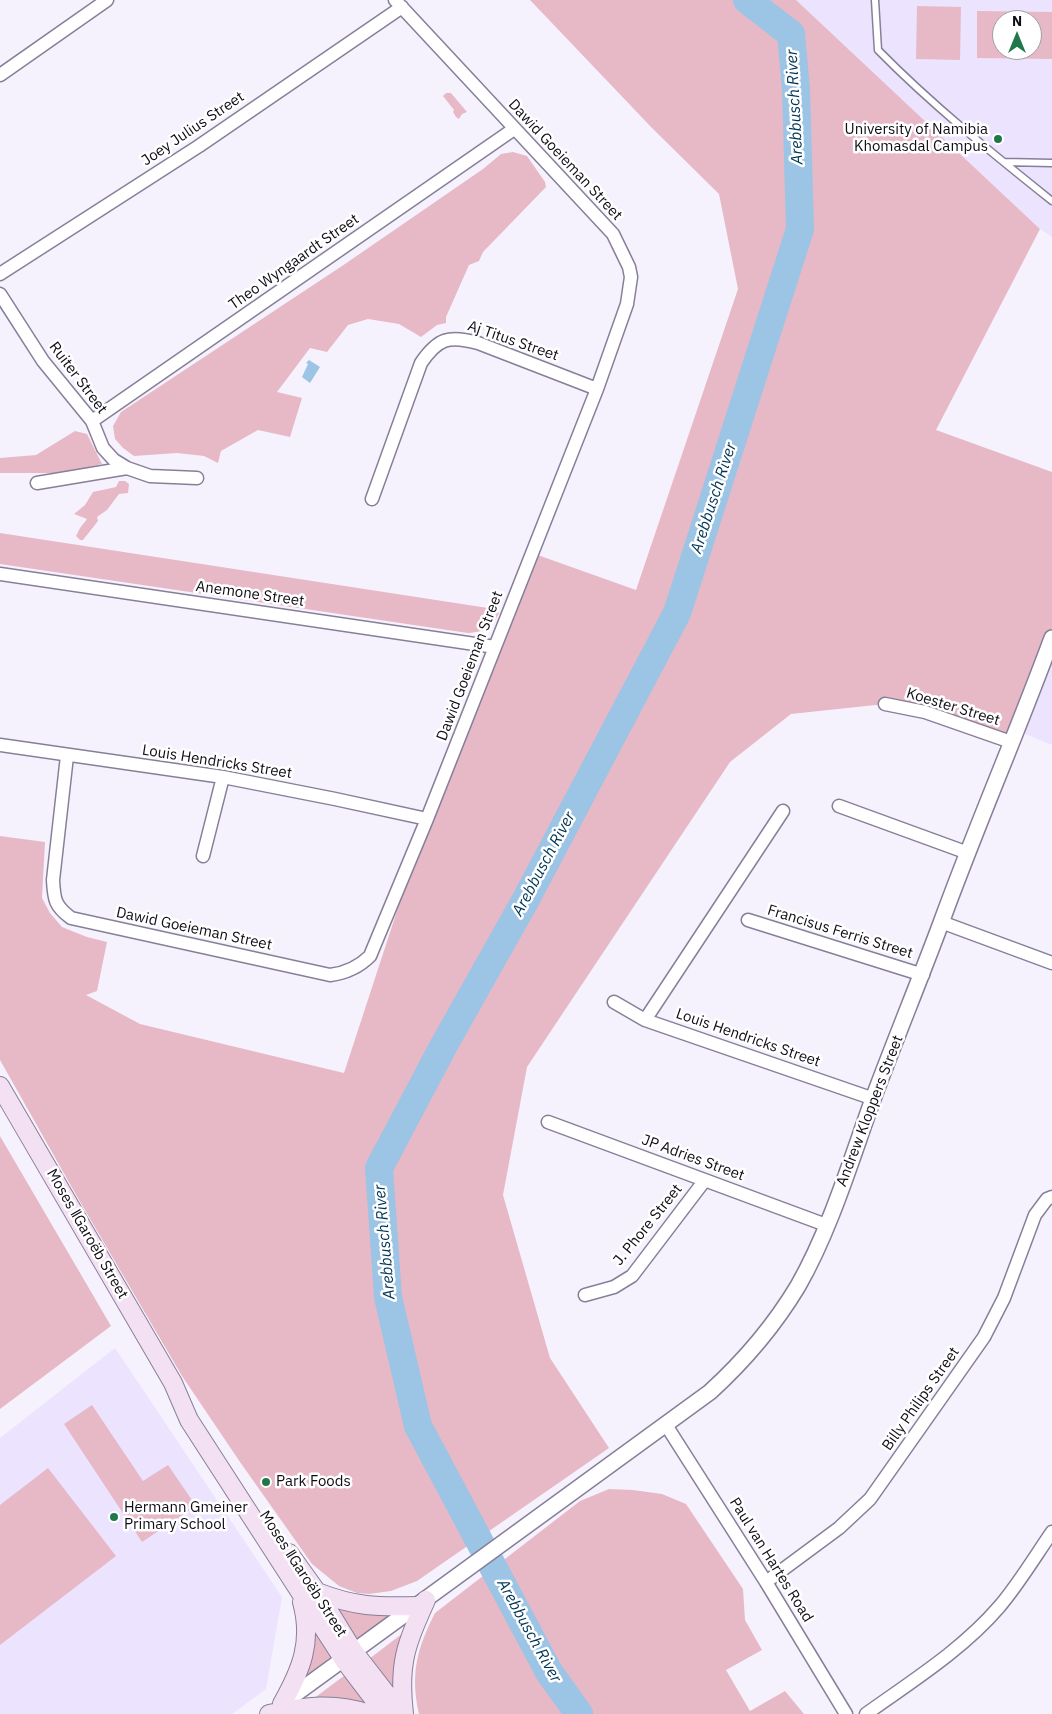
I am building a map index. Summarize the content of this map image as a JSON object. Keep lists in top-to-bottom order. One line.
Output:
{"streets":{"main road":["Moses ǁGaroëb Street"],"street":["Joey Julius Street","Dawid Goeieman Street","Theo Wyngaardt Street","Aj Titus Street","Ruiter Street","Anemone Street","Koester Street","Louis Hendricks Street","Francisus Ferris Street","Andrew Kloppers Street","JP Adries Street","J. Phore Street","Billy Philips Street","Paul van Hartes Road"]},"crossings":[["Joey Julius Street","Dawid Goeieman Street"],["Dawid Goeieman Street","Theo Wyngaardt Street"],["Dawid Goeieman Street","Aj Titus Street"],["Dawid Goeieman Street","Anemone Street"],["Dawid Goeieman Street","Louis Hendricks Street"],["Theo Wyngaardt Street","Ruiter Street"],["Koester Street","Andrew Kloppers Street"],["Louis Hendricks Street","Andrew Kloppers Street"],["Francisus Ferris Street","Andrew Kloppers Street"],["Andrew Kloppers Street","JP Adries Street"],["Andrew Kloppers Street","Paul van Hartes Road"],["JP Adries Street","J. Phore Street"],["Billy Philips Street","Paul van Hartes Road"]],"water":["Arebbusch River"],"places":["University of Namibia Khomasdal Campus","Park Foods","Hermann Gmeiner Primary School"],"north":"top"}
